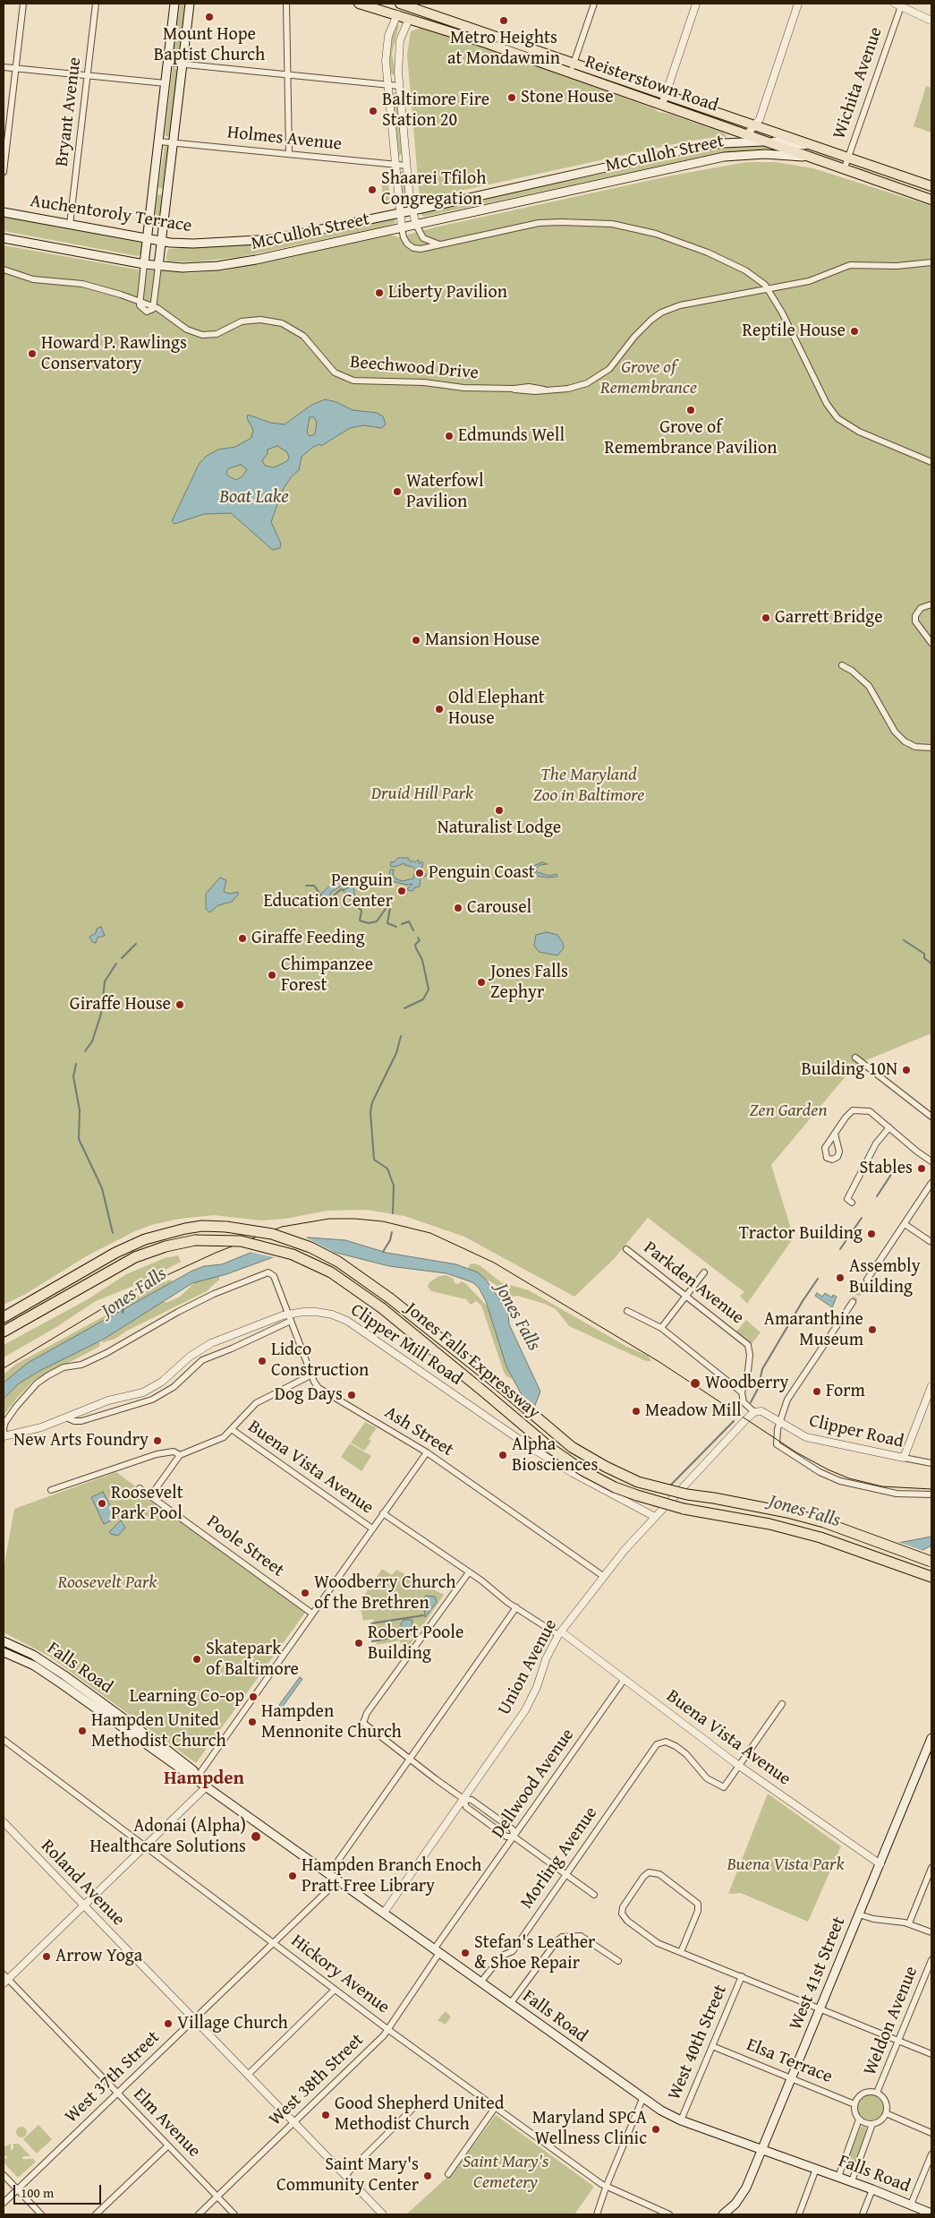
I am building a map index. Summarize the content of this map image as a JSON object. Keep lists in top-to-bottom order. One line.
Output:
{"streets":{"highway":["Jones Falls Expressway"],"main road":["Reisterstown Road","McCulloh Street","Auchentoroly Terrace","Falls Road","West 41st Street"],"street":["Wichita Avenue","Bryant Avenue","Holmes Avenue","Beechwood Drive","Parkden Avenue","Clipper Mill Road","Ash Street","Clipper Road","Buena Vista Avenue","Poole Street","Union Avenue","Dellwood Avenue","Morling Avenue","Roland Avenue","Hickory Avenue","Weldon Avenue","West 40th Street","Elsa Terrace","West 37th Street","West 38th Street","Elm Avenue"]},"crossings":[["Wichita Avenue","Reisterstown Road"],["Reisterstown Road","McCulloh Street"],["Reisterstown Road","Auchentoroly Terrace"],["Bryant Avenue","Auchentoroly Terrace"],["Clipper Mill Road","Ash Street"],["Clipper Mill Road","Union Avenue"],["Ash Street","Union Avenue"],["Clipper Road","Union Avenue"],["Buena Vista Avenue","Union Avenue"],["Buena Vista Avenue","Dellwood Avenue"],["Buena Vista Avenue","Morling Avenue"],["Buena Vista Avenue","West 41st Street"],["Union Avenue","Falls Road"],["Falls Road","Dellwood Avenue"],["Falls Road","Morling Avenue"],["Falls Road","West 41st Street"],["Falls Road","West 40th Street"],["Falls Road","West 37th Street"],["Falls Road","West 38th Street"],["Dellwood Avenue","West 38th Street"],["Roland Avenue","West 37th Street"],["Roland Avenue","West 38th Street"],["West 41st Street","Elsa Terrace"],["Hickory Avenue","West 40th Street"],["Hickory Avenue","West 37th Street"],["Hickory Avenue","West 38th Street"],["Weldon Avenue","Elsa Terrace"],["West 40th Street","Elsa Terrace"],["West 37th Street","Elm Avenue"],["West 38th Street","Elm Avenue"]],"districts":["Hampden"],"water":["Boat Lake","Jones Falls"],"parks":["Grove of Remembrance","The Maryland Zoo in Baltimore","Druid Hill Park","Zen Garden","Roosevelt Park","Buena Vista Park","Saint Mary's Cemetery"],"places":["Mount Hope Baptist Church","Metro Heights at Mondawmin","Stone House","Baltimore Fire Station 20","Shaarei Tfiloh Congregation","Liberty Pavilion","Reptile House","Howard P. Rawlings Conservatory","Grove of Remembrance Pavilion","Edmunds Well","Waterfowl Pavilion","Garrett Bridge","Mansion House","Old Elephant House","Naturalist Lodge","Penguin Coast","Penguin Education Center","Carousel","Giraffe Feeding","Chimpanzee Forest","Jones Falls Zephyr","Giraffe House","Building 10N","Stables","Tractor Building","Assembly Building","Amaranthine Museum","Lidco Construction","Woodberry","Form","Dog Days","Meadow Mill","New Arts Foundry","Alpha Biosciences","Roosevelt Park Pool","Woodberry Church of the Brethren","Robert Poole Building","Skatepark of Baltimore","Learning Co-op","Hampden Mennonite Church","Hampden United Methodist Church","Adonai (Alpha) Healthcare Solutions","Hampden Branch Enoch Pratt Free Library","Stefan's Leather & Shoe Repair","Arrow Yoga","Village Church","Good Shepherd United Methodist Church","Maryland SPCA Wellness Clinic","Saint Mary's Community Center"],"scale_bar":"100 m"}
